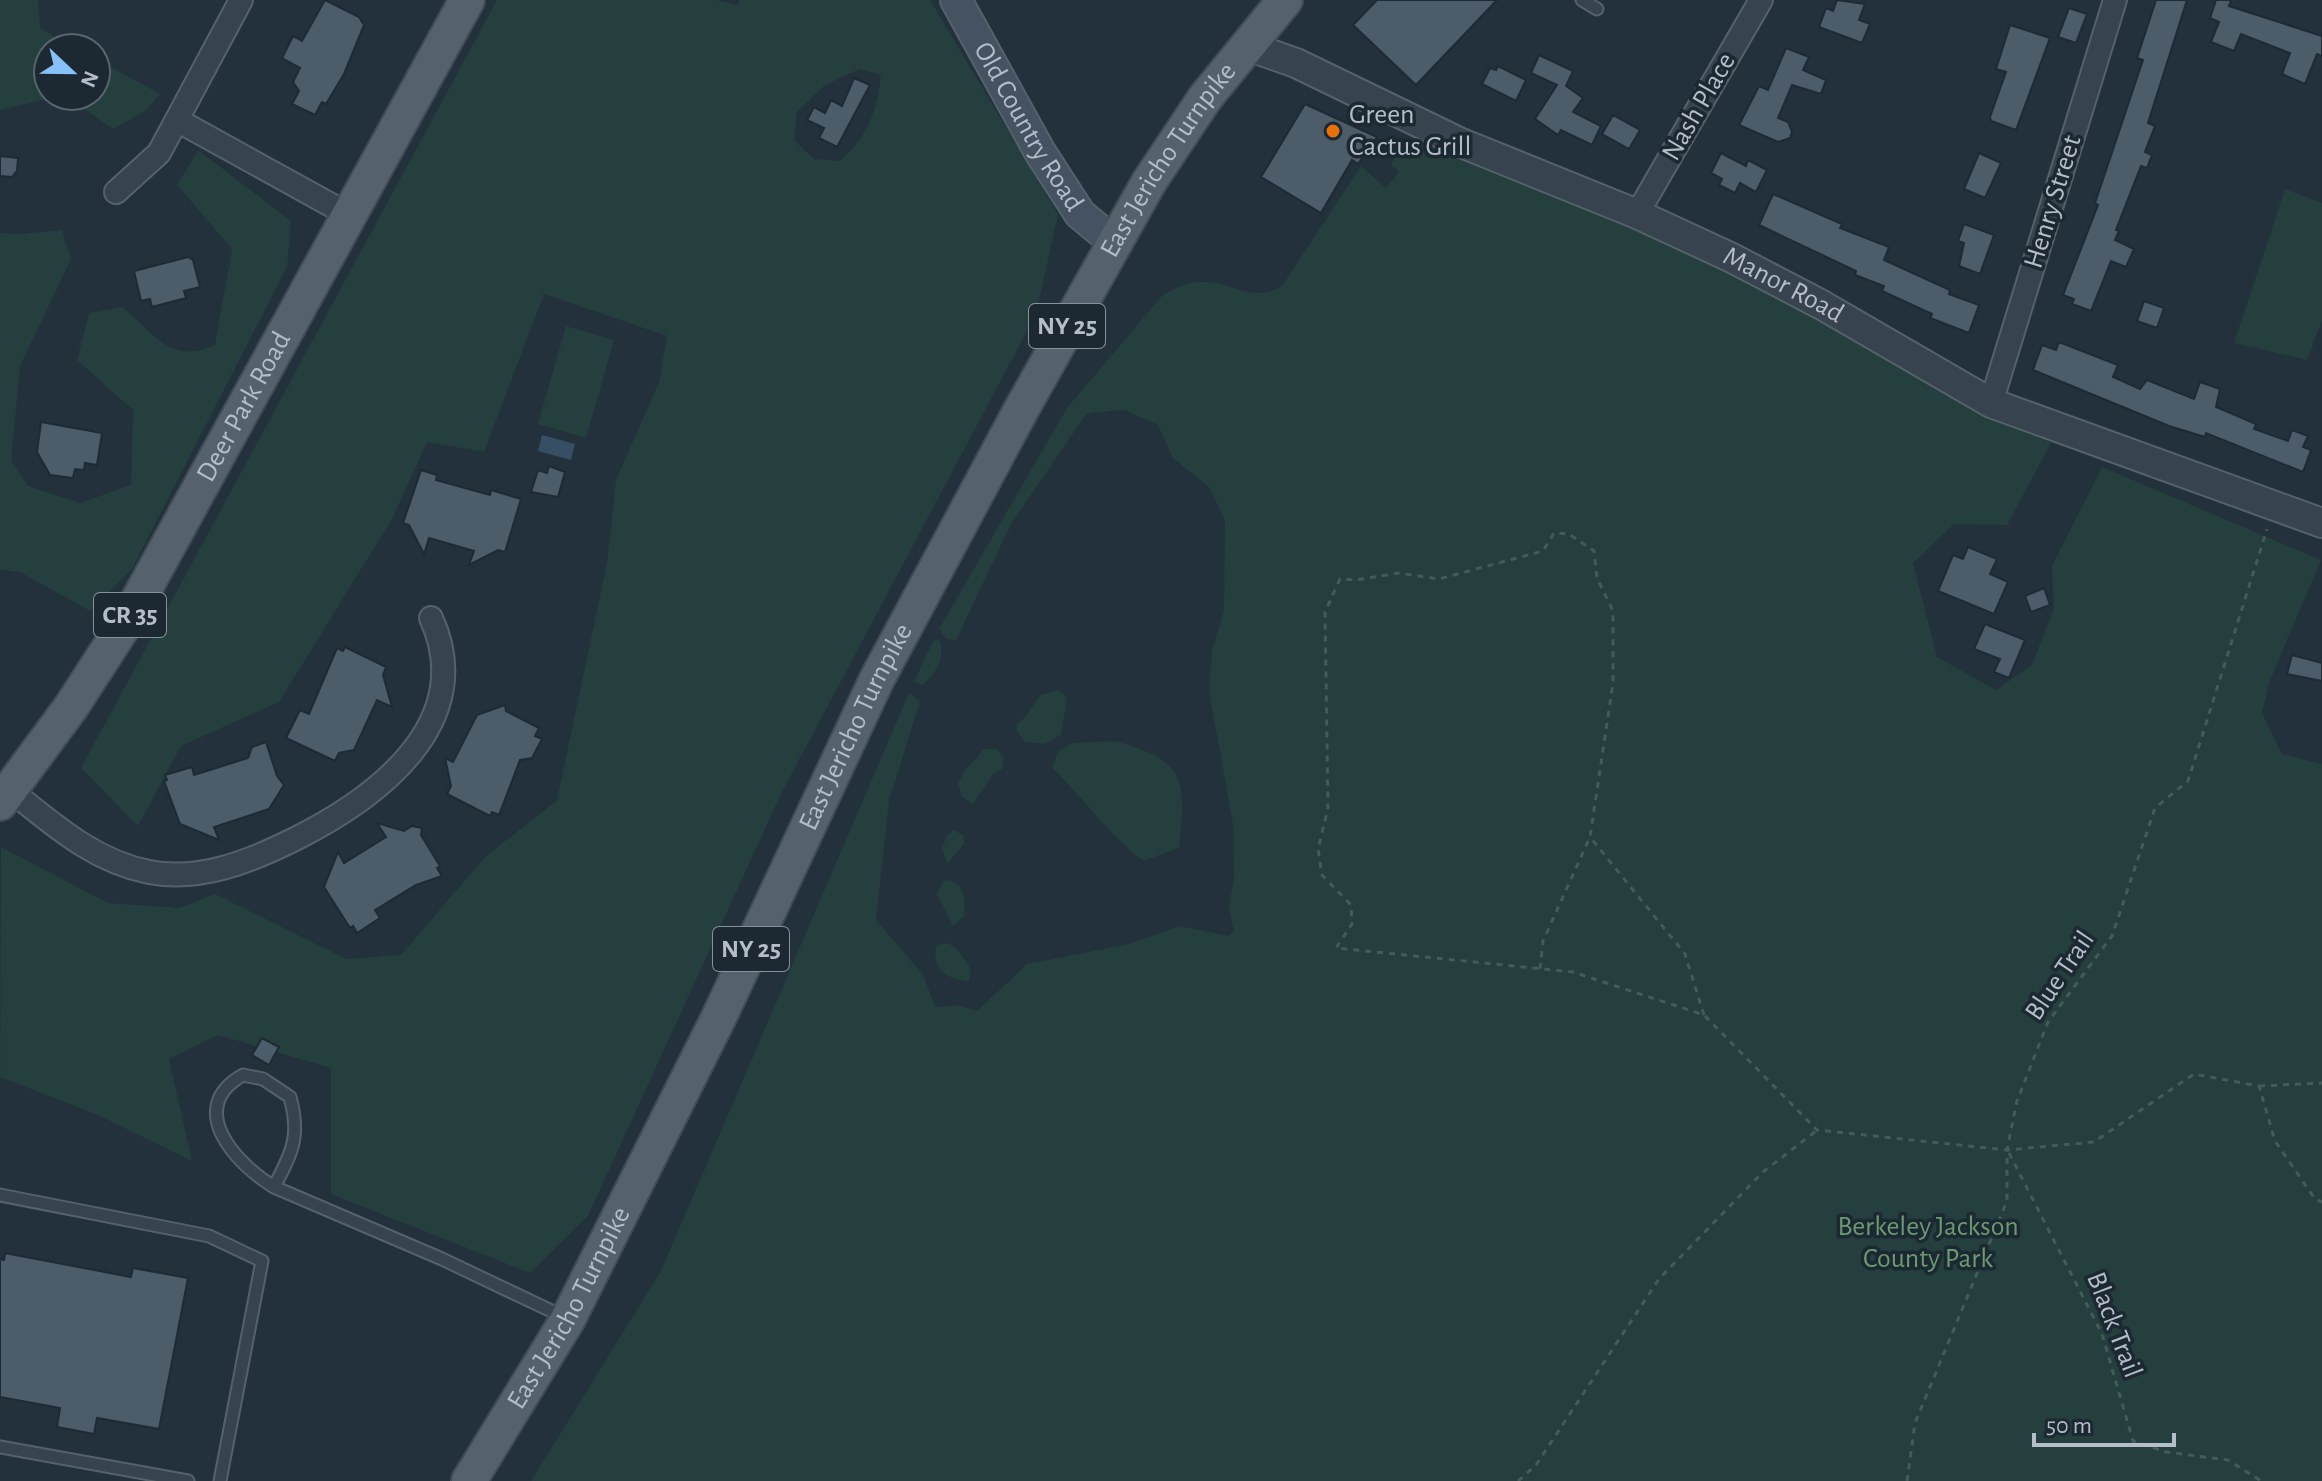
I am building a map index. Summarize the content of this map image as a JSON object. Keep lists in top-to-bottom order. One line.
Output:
{"streets":{"main road":["Old Country Road","East Jericho Turnpike","NY 25","Deer Park Road","CR 35"],"street":["Nash Place","Henry Street","Manor Road"],"path":["Blue Trail","Black Trail"]},"crossings":[["Nash Place","Manor Road"],["Old Country Road","East Jericho Turnpike"],["East Jericho Turnpike","Manor Road"],["Henry Street","Manor Road"],["Manor Road","Blue Trail"],["Blue Trail","Black Trail"]],"parks":["Berkeley Jackson County Park"],"places":["Green Cactus Grill"],"scale_bar":"50 m","north":"right"}
